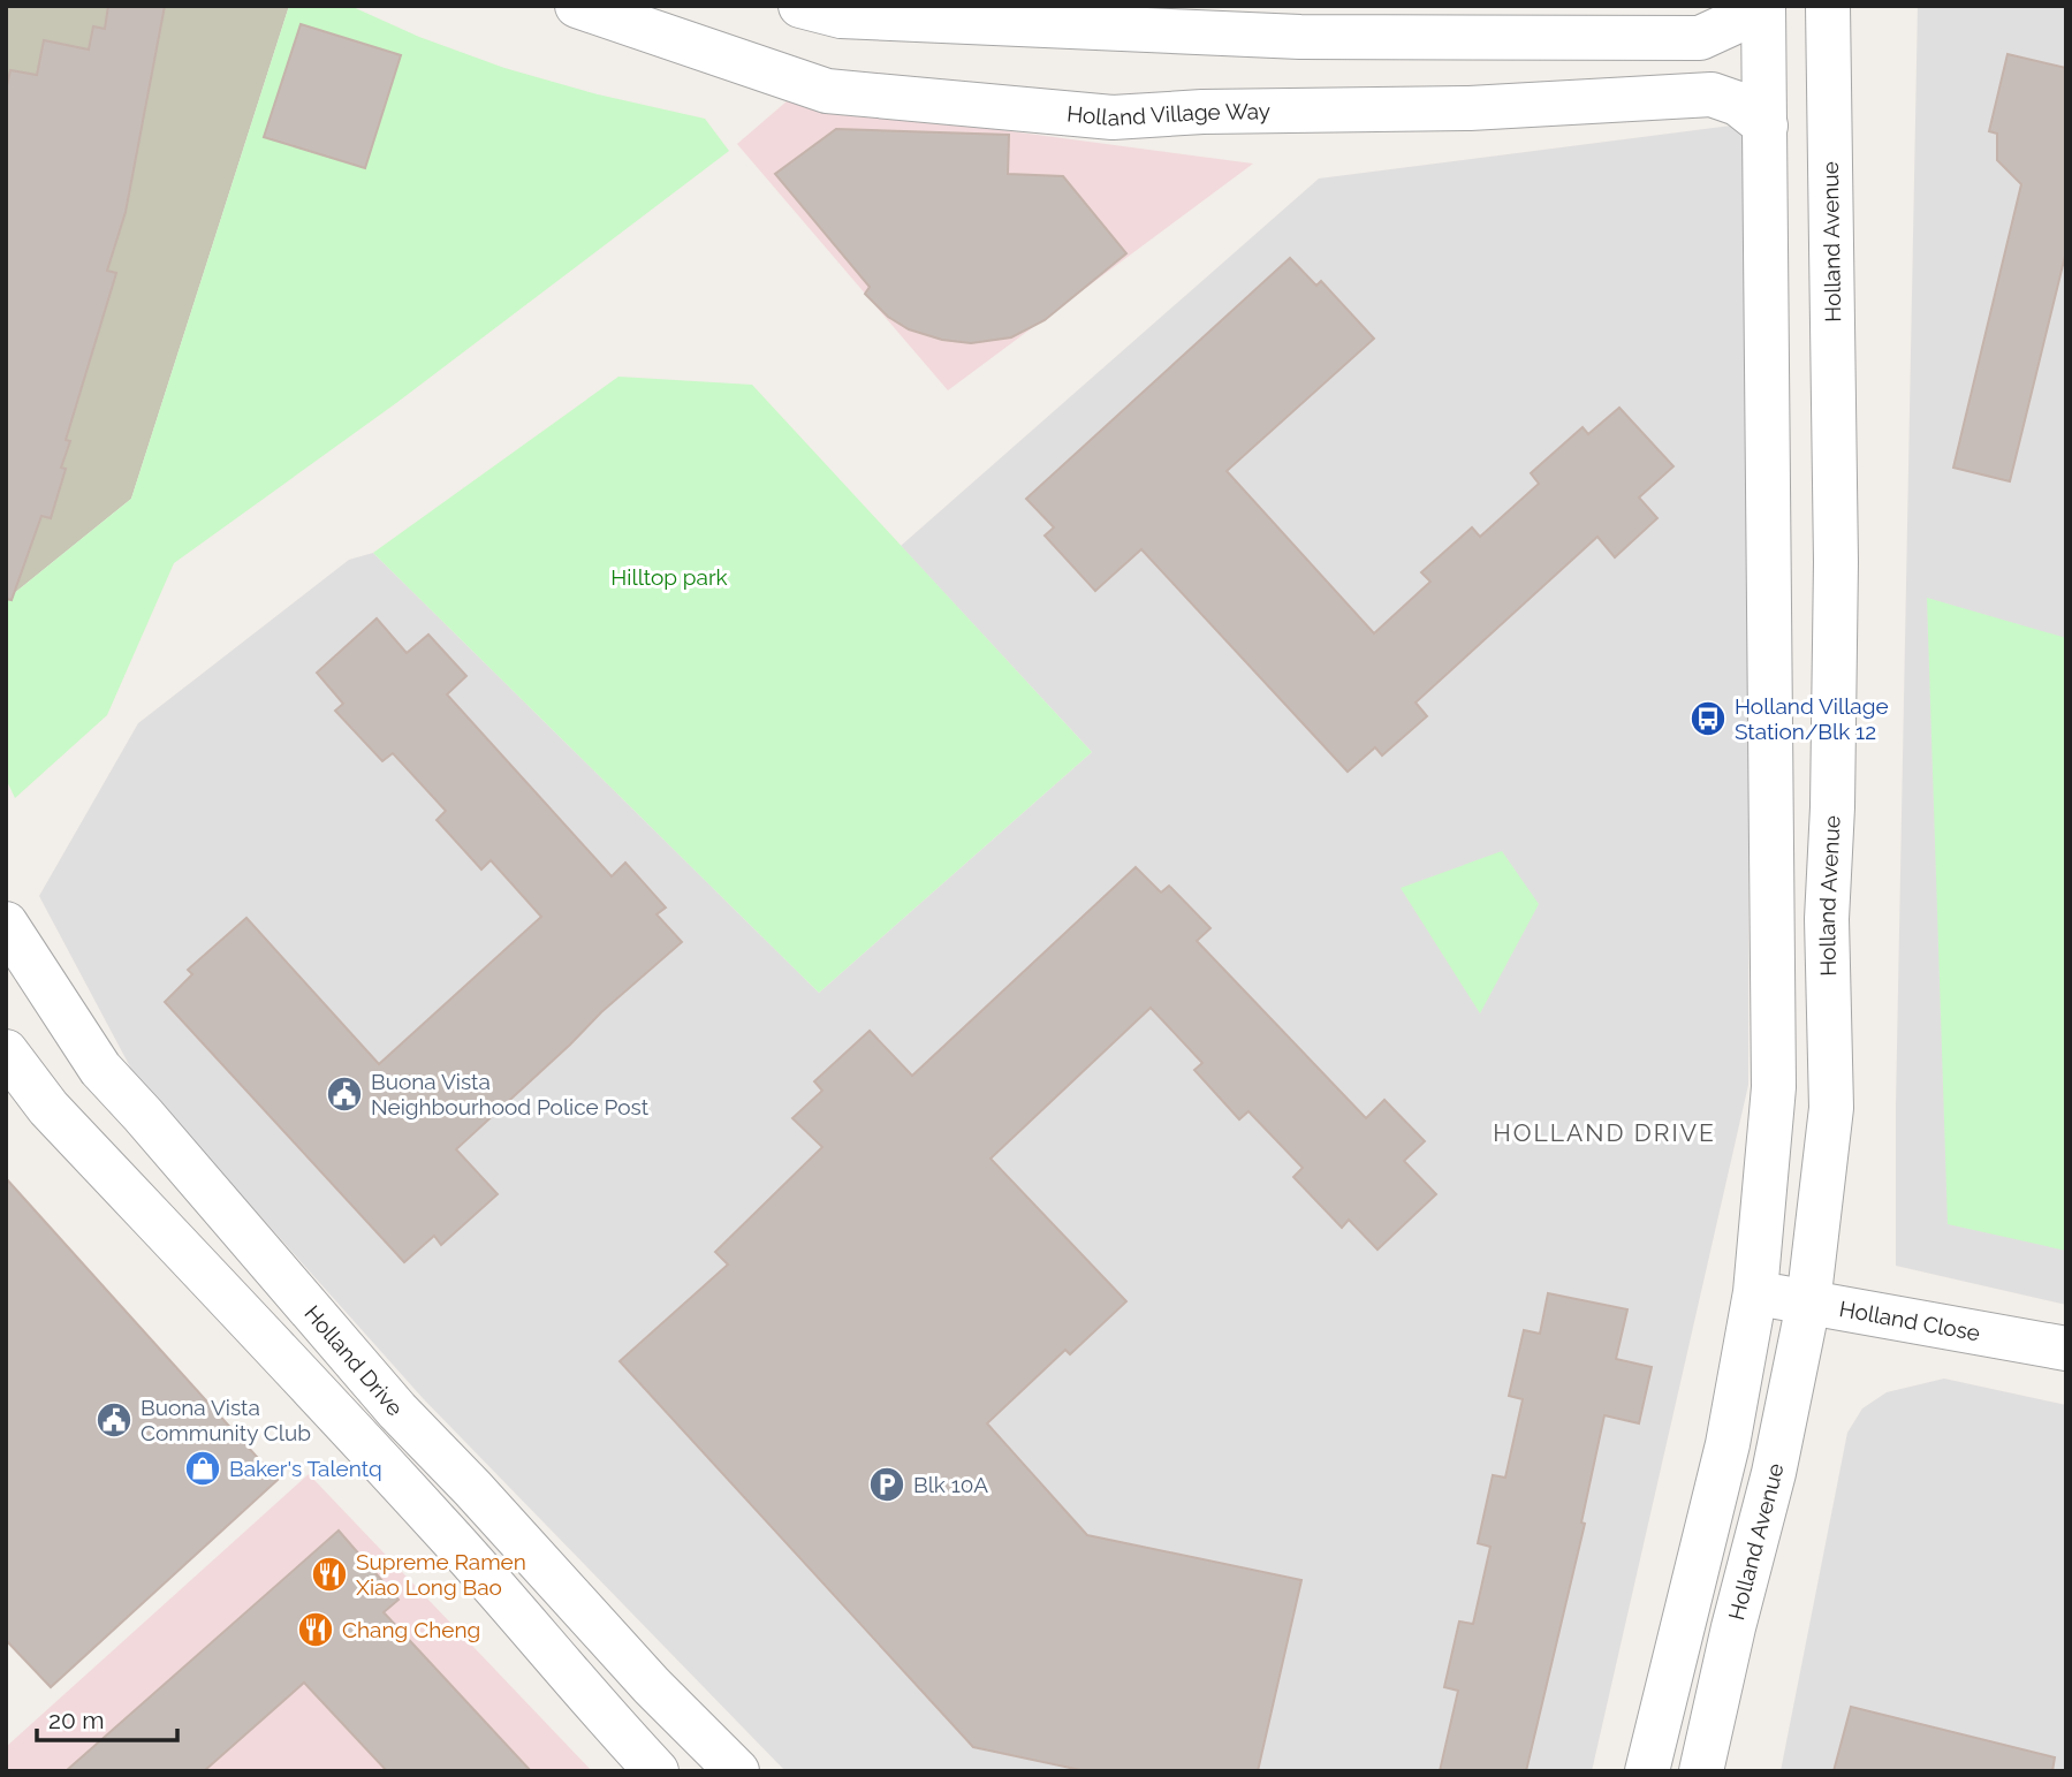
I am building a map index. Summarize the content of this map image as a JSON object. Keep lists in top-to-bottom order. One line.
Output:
{"streets":{"street":["Holland Village Way","Holland Avenue","Holland Close","Holland Drive"]},"crossings":[["Holland Avenue","Holland Close"]],"districts":["HOLLAND DRIVE"],"parks":["Hilltop park"],"places":{"bus stop":["Holland Village Station/Blk 12"],"public building":["Buona Vista Neighbourhood Police Post","Buona Vista Community Club"],"shop":["Baker's Talentq"],"parking":["Blk 10A"],"restaurant":["Supreme Ramen Xiao Long Bao","Chang Cheng"]},"scale_bar":"20 m"}
